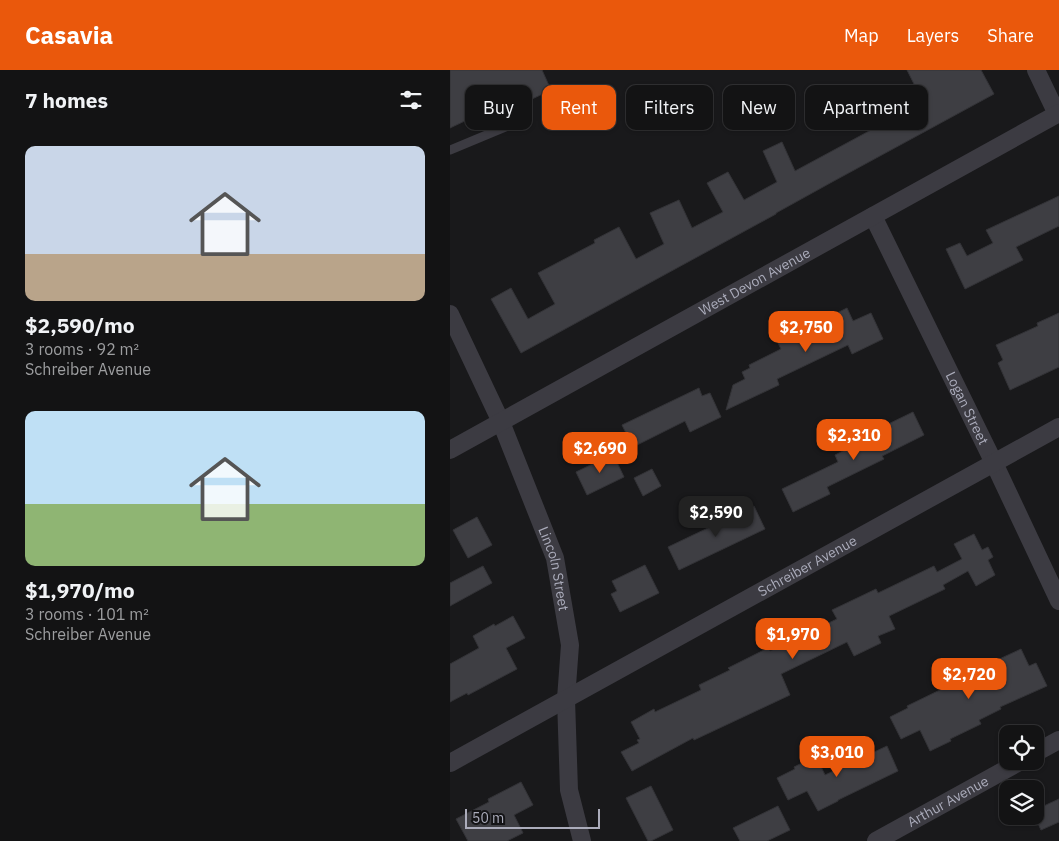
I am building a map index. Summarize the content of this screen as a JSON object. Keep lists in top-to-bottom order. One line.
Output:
{"streets":{"street":["West Devon Avenue","Logan Street","Schreiber Avenue","Lincoln Street","Arthur Avenue"]},"crossings":[["West Devon Avenue","Logan Street"],["West Devon Avenue","Lincoln Street"],["Logan Street","Schreiber Avenue"],["Schreiber Avenue","Lincoln Street"]],"scale_bar":"50 m","page":{"header":"Casavia","nav":["Map","Layers","Share"],"heading":"7 homes","chip":["Buy","Rent","Filters","New","Apartment"],"list":[{"name":"$2,590/mo","note":"3 rooms · 92 m² · Schreiber Avenue"},{"name":"$1,970/mo","note":"3 rooms · 101 m² · Schreiber Avenue"}],"price":["$2,750","$2,310","$2,690","$2,590","$1,970","$2,720","$3,010"],"scale":"50 m"}}
